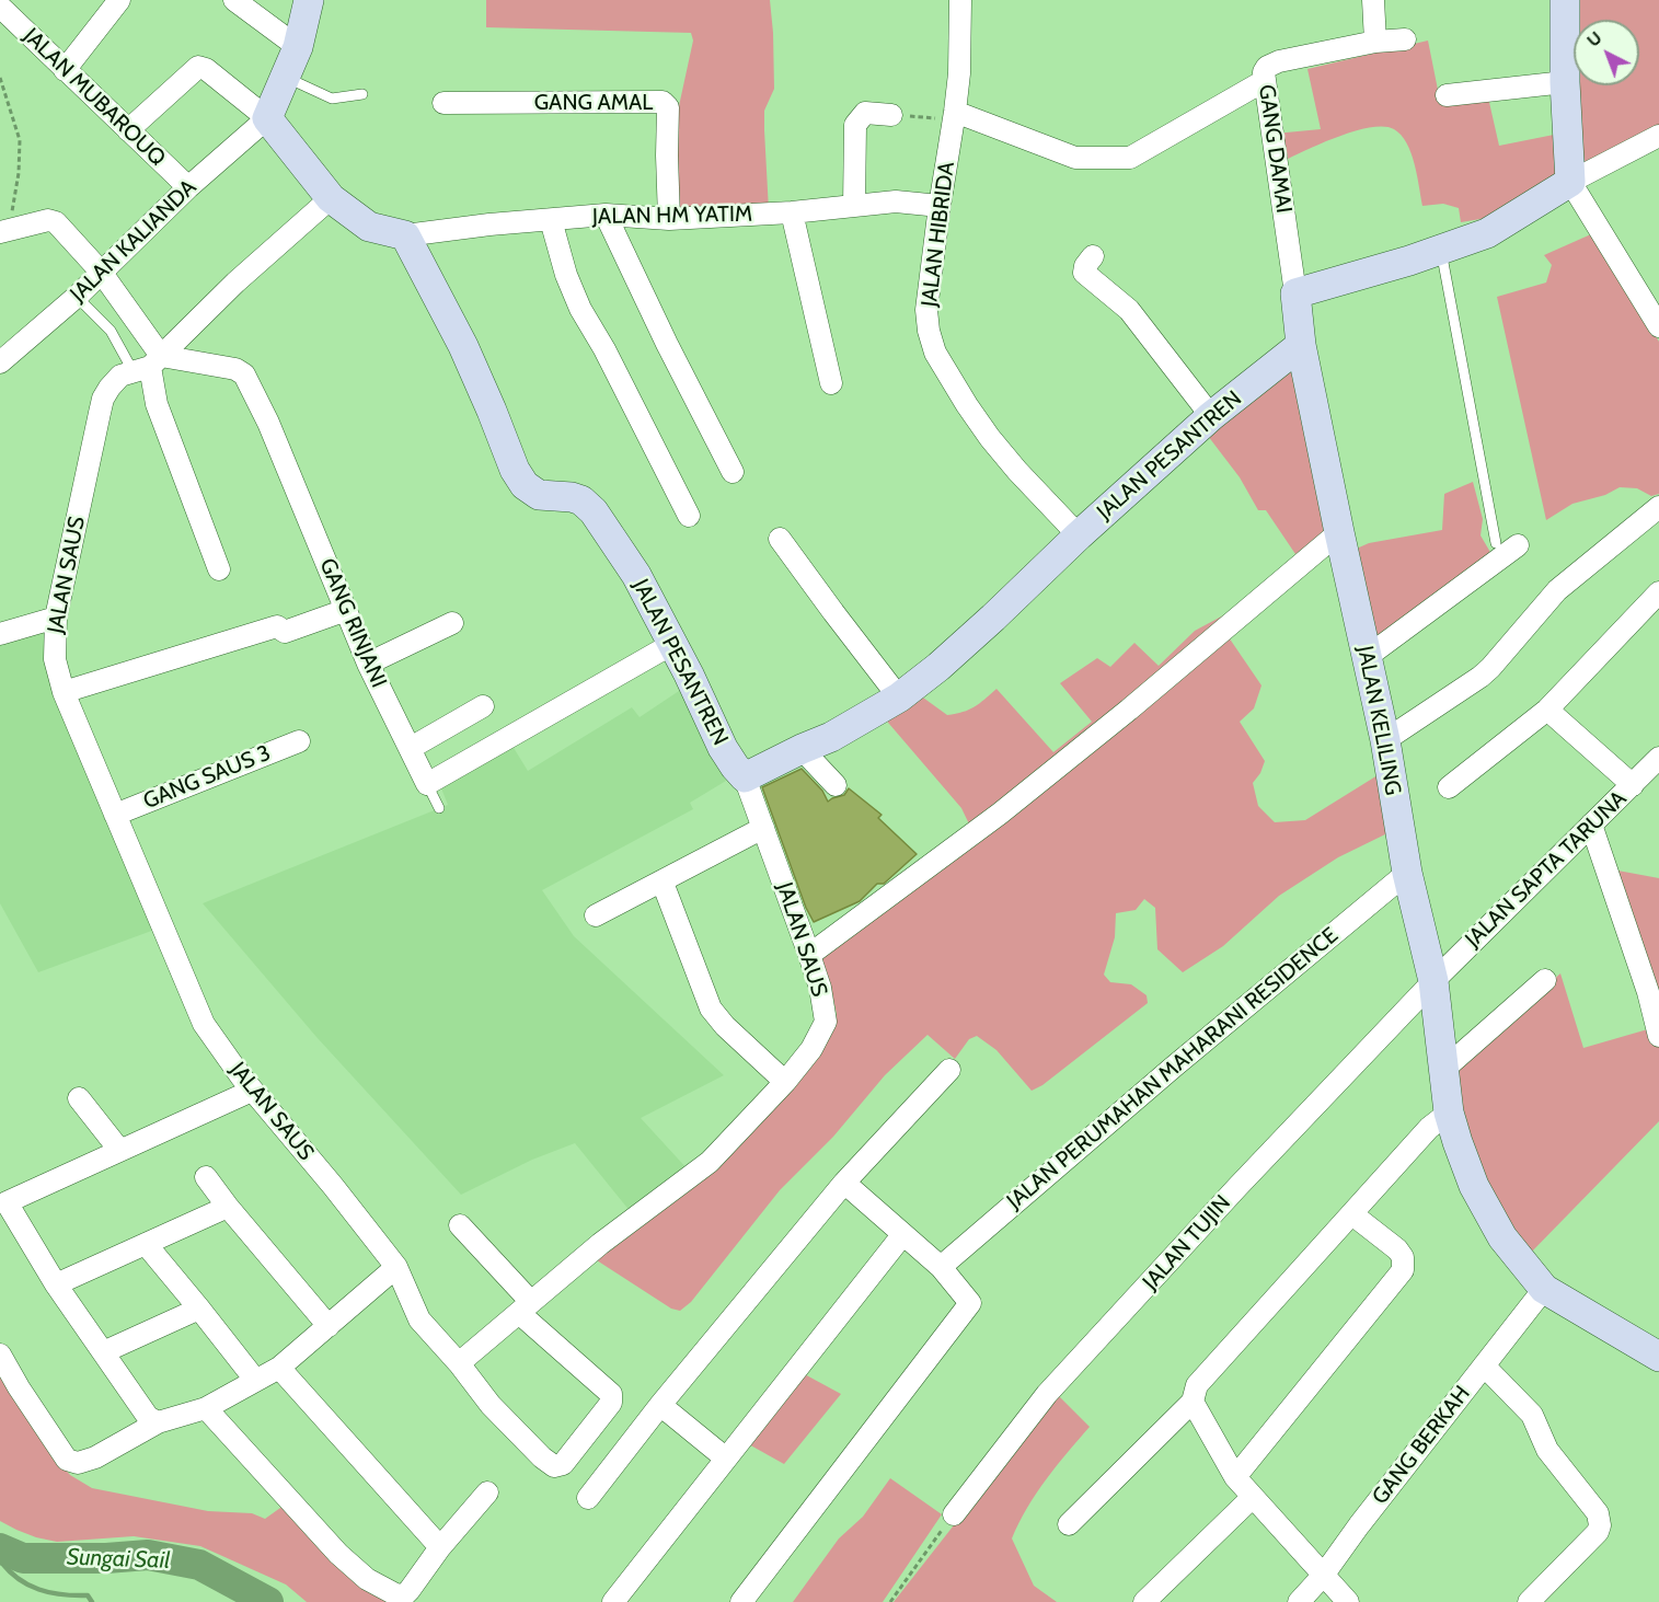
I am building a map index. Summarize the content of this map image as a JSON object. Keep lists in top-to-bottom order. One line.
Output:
{"streets":{"street":["JALAN MUBAROUQ","GANG AMAL","GANG DAMAI","JALAN HM YATIM","JALAN HIBRIDA","JALAN KALIANDA","JALAN PESANTREN","JALAN SAUS","GANG RINJANI","JALAN KELILING","GANG SAUS 3","JALAN SAPTA TARUNA","JALAN PERUMAHAN MAHARANI RESIDENCE","JALAN TUJIN","GANG BERKAH"]},"crossings":[["JALAN MUBAROUQ","JALAN KALIANDA"],["GANG AMAL","JALAN HM YATIM"],["GANG DAMAI","JALAN KELILING"],["JALAN HM YATIM","JALAN HIBRIDA"],["JALAN HM YATIM","JALAN PESANTREN"],["JALAN HIBRIDA","JALAN PESANTREN"],["JALAN PESANTREN","JALAN SAUS"],["JALAN PESANTREN","JALAN KELILING"],["JALAN SAUS","GANG RINJANI"],["JALAN SAUS","GANG SAUS 3"],["JALAN KELILING","JALAN SAPTA TARUNA"],["JALAN KELILING","JALAN PERUMAHAN MAHARANI RESIDENCE"],["JALAN KELILING","JALAN TUJIN"],["JALAN KELILING","GANG BERKAH"],["JALAN SAPTA TARUNA","JALAN TUJIN"]],"water":["Sungai Sail"],"north":"top left"}
